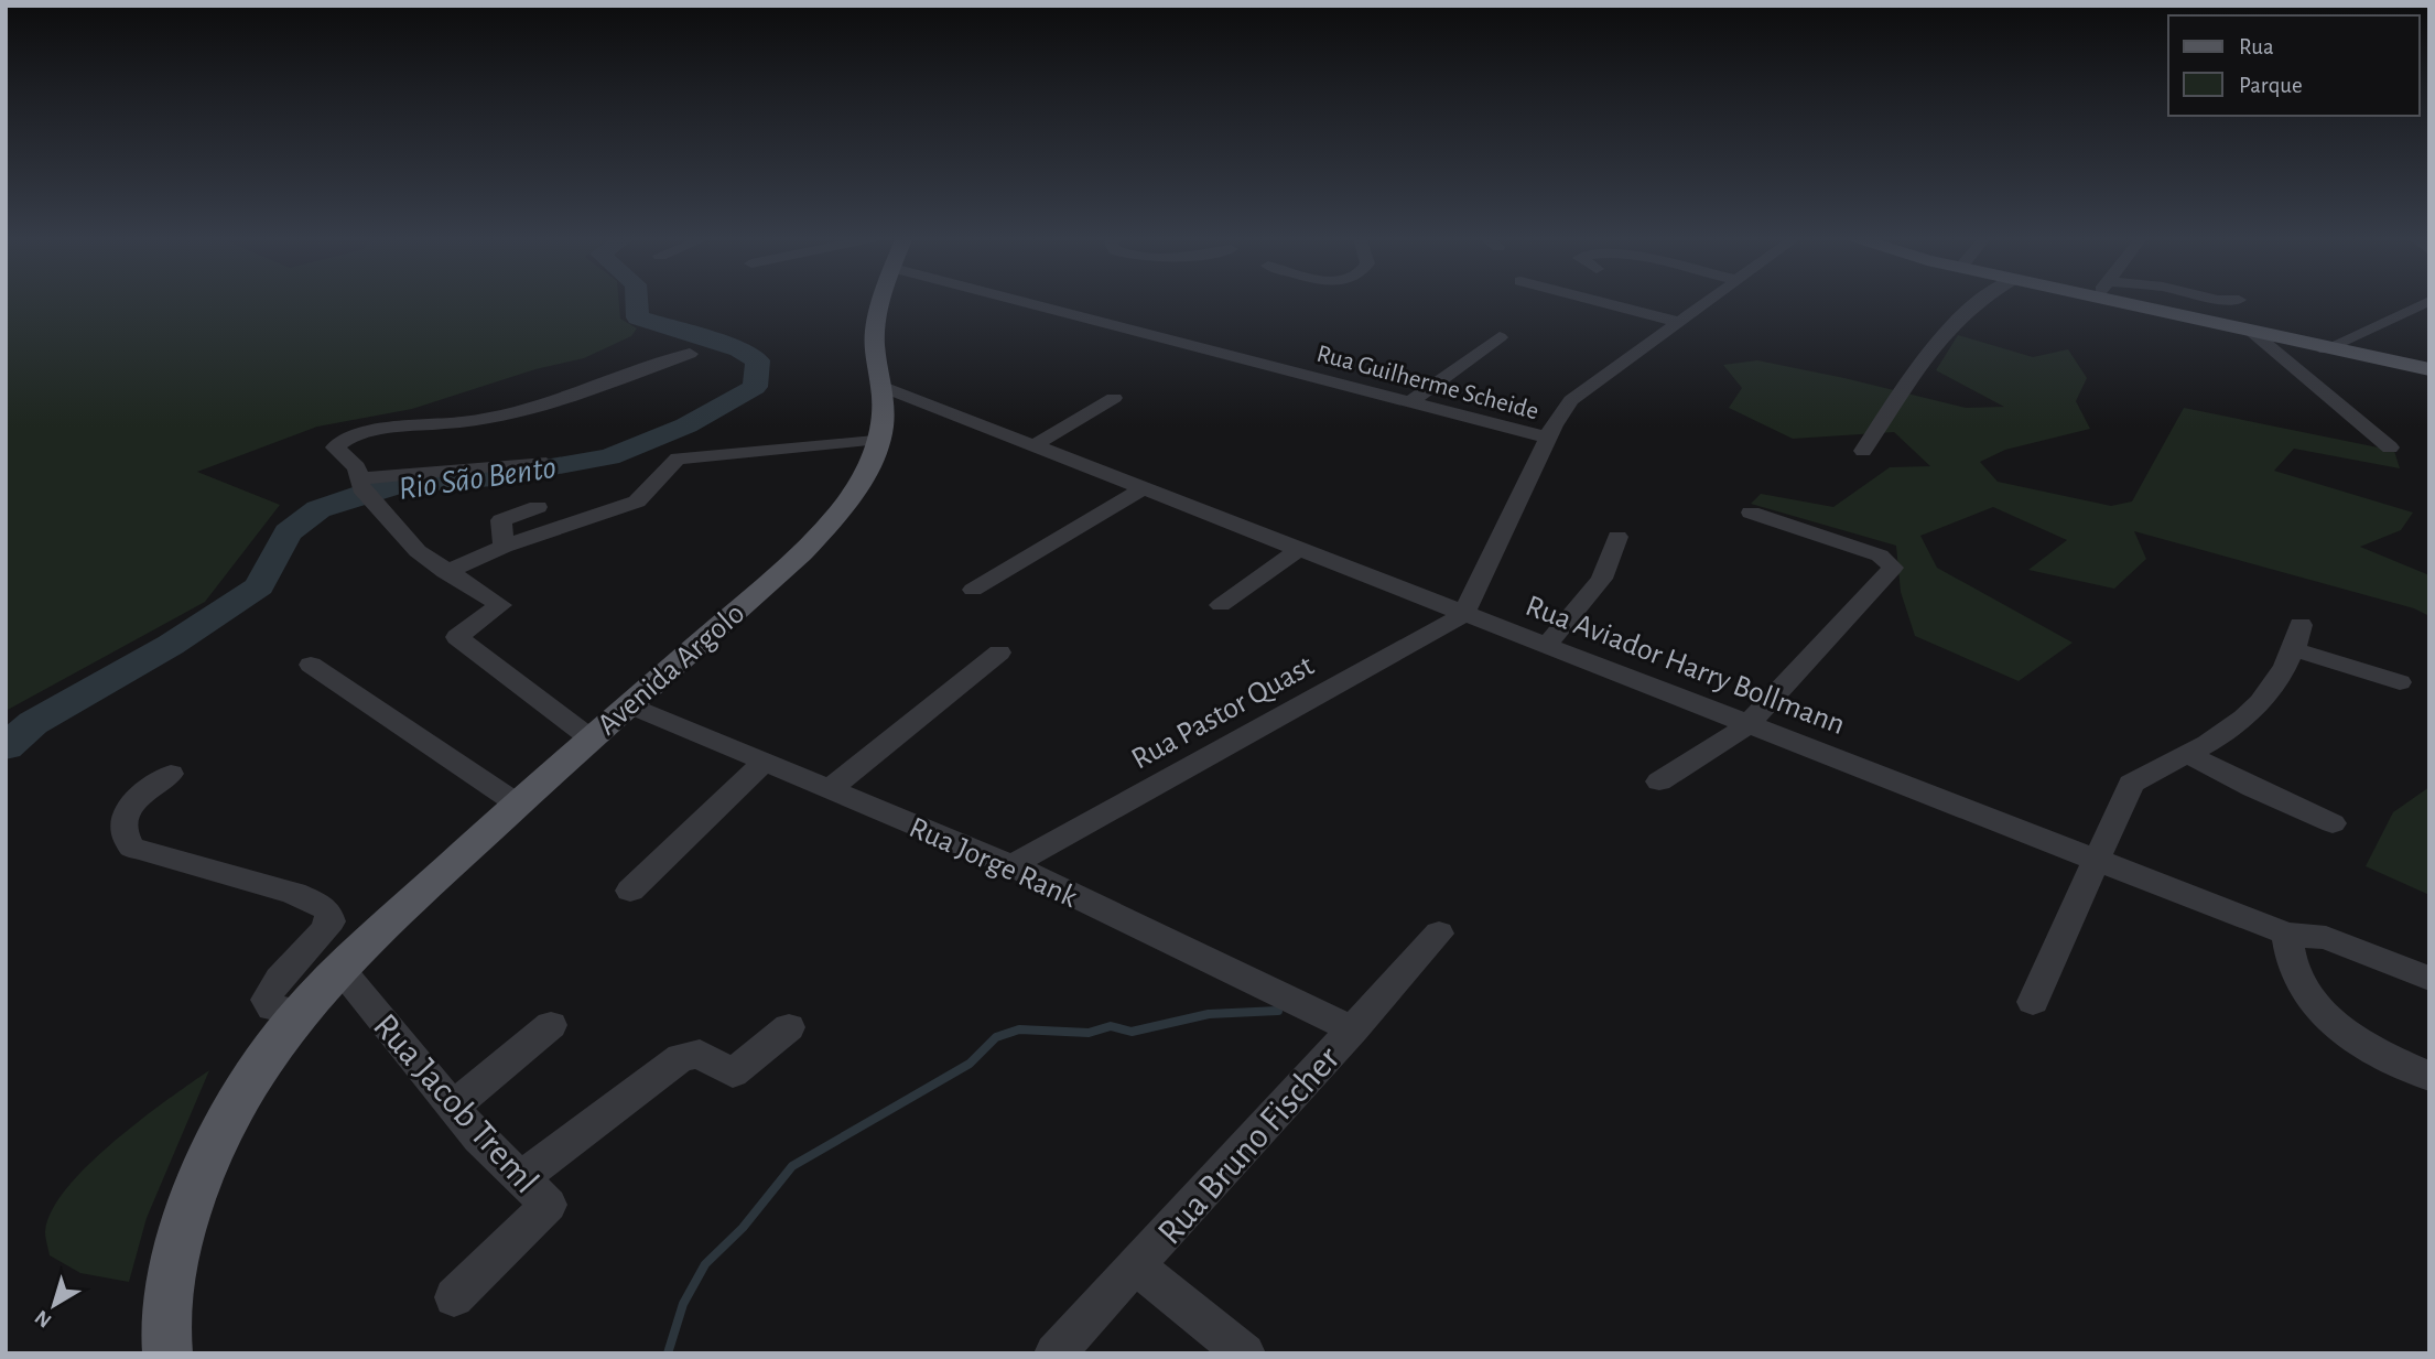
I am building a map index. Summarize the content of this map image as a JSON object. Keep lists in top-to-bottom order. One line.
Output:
{"streets":{"main road":["Avenida Argolo"],"street":["Rua Guilherme Scheide","Rua Aviador Harry Bollmann","Rua Pastor Quast","Rua Jorge Rank","Rua Jacob Treml","Rua Bruno Fischer"]},"crossings":[["Rua Aviador Harry Bollmann","Avenida Argolo"],["Rua Aviador Harry Bollmann","Rua Pastor Quast"],["Avenida Argolo","Rua Jorge Rank"],["Avenida Argolo","Rua Jacob Treml"],["Rua Pastor Quast","Rua Jorge Rank"],["Rua Jorge Rank","Rua Bruno Fischer"]],"water":["Rio São Bento"],"legend":["Rua","Parque"],"north":"bottom left"}
